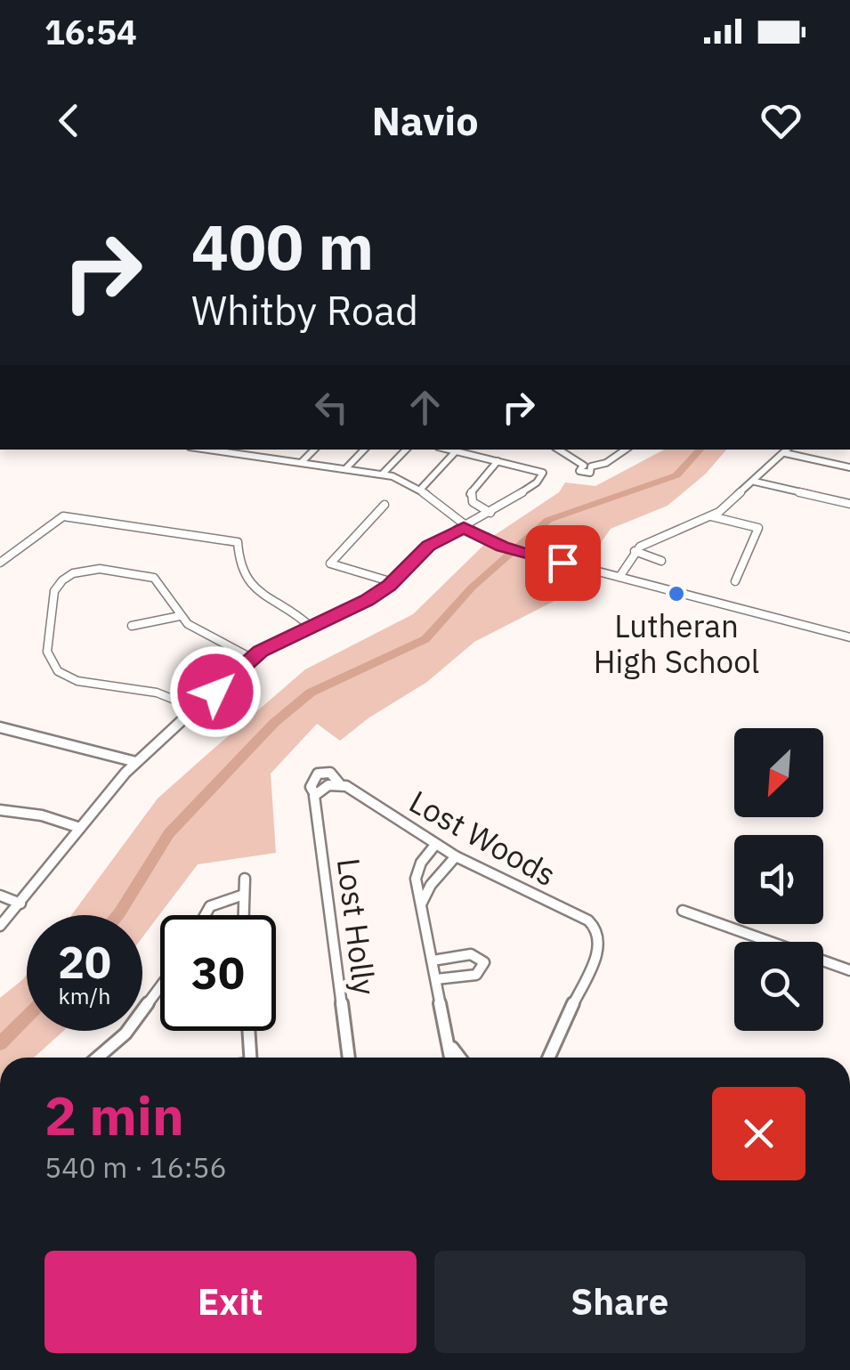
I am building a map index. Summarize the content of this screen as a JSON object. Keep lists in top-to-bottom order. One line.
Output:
{"streets":{"street":["Lost Woods","Lost Holly"]},"crossings":[["Lost Woods","Lost Holly"]],"places":["Lutheran High School"],"north":"bottom left","page":{"status":"16:54","header":"Navio","turn":["400 m","Whitby Road"],"speed":"20 km/h","limit":"30","heading":["2 min","540 m · 16:56"],"buttons":["Exit","Share"]}}
